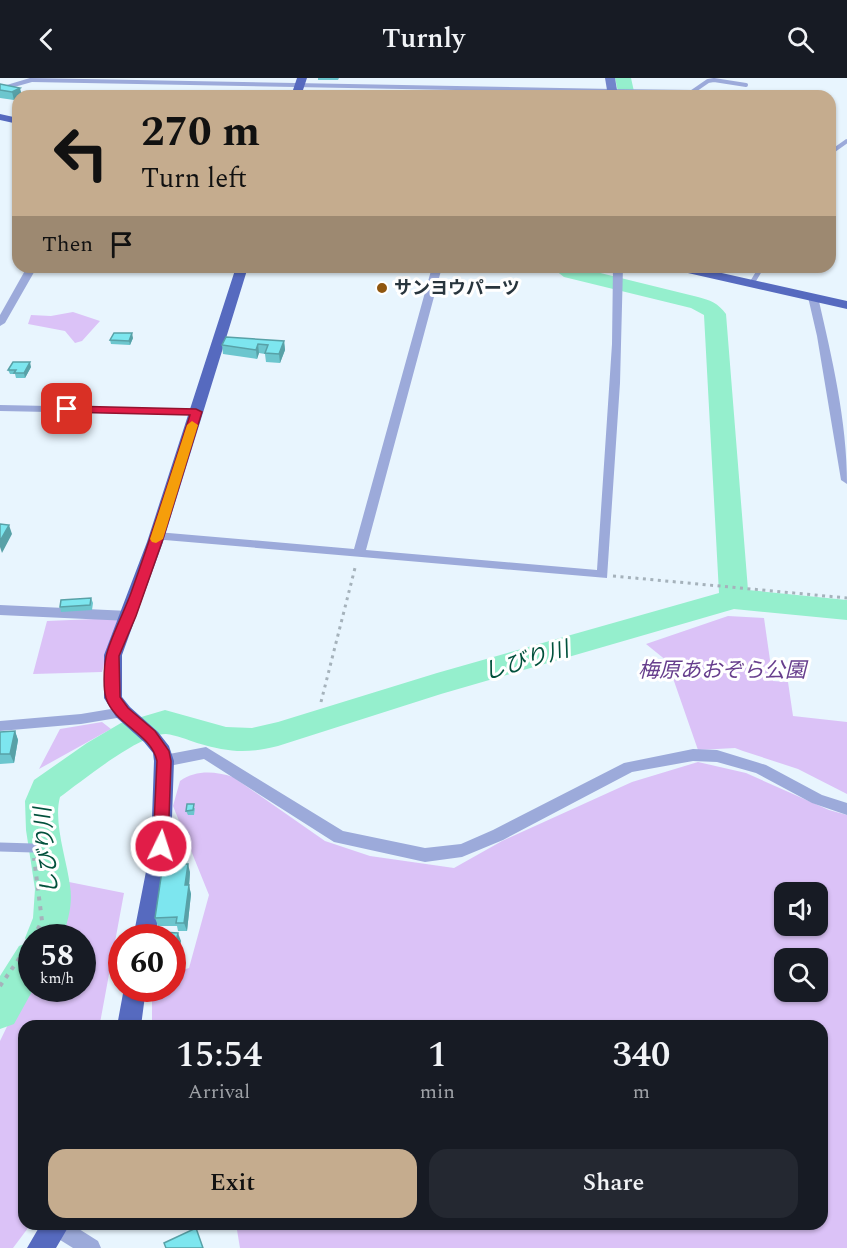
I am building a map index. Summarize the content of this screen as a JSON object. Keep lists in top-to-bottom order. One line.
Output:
{"water":["しびり川"],"parks":["梅原あおぞら公園"],"places":["サンヨウパーツ"],"page":{"header":"Turnly","turn":["270 m","Turn left"],"then":"Then","speed":"58 km/h","limit":"60","eta":["15:54","Arrival","1","min","340","m"],"buttons":["Exit","Share"]}}
